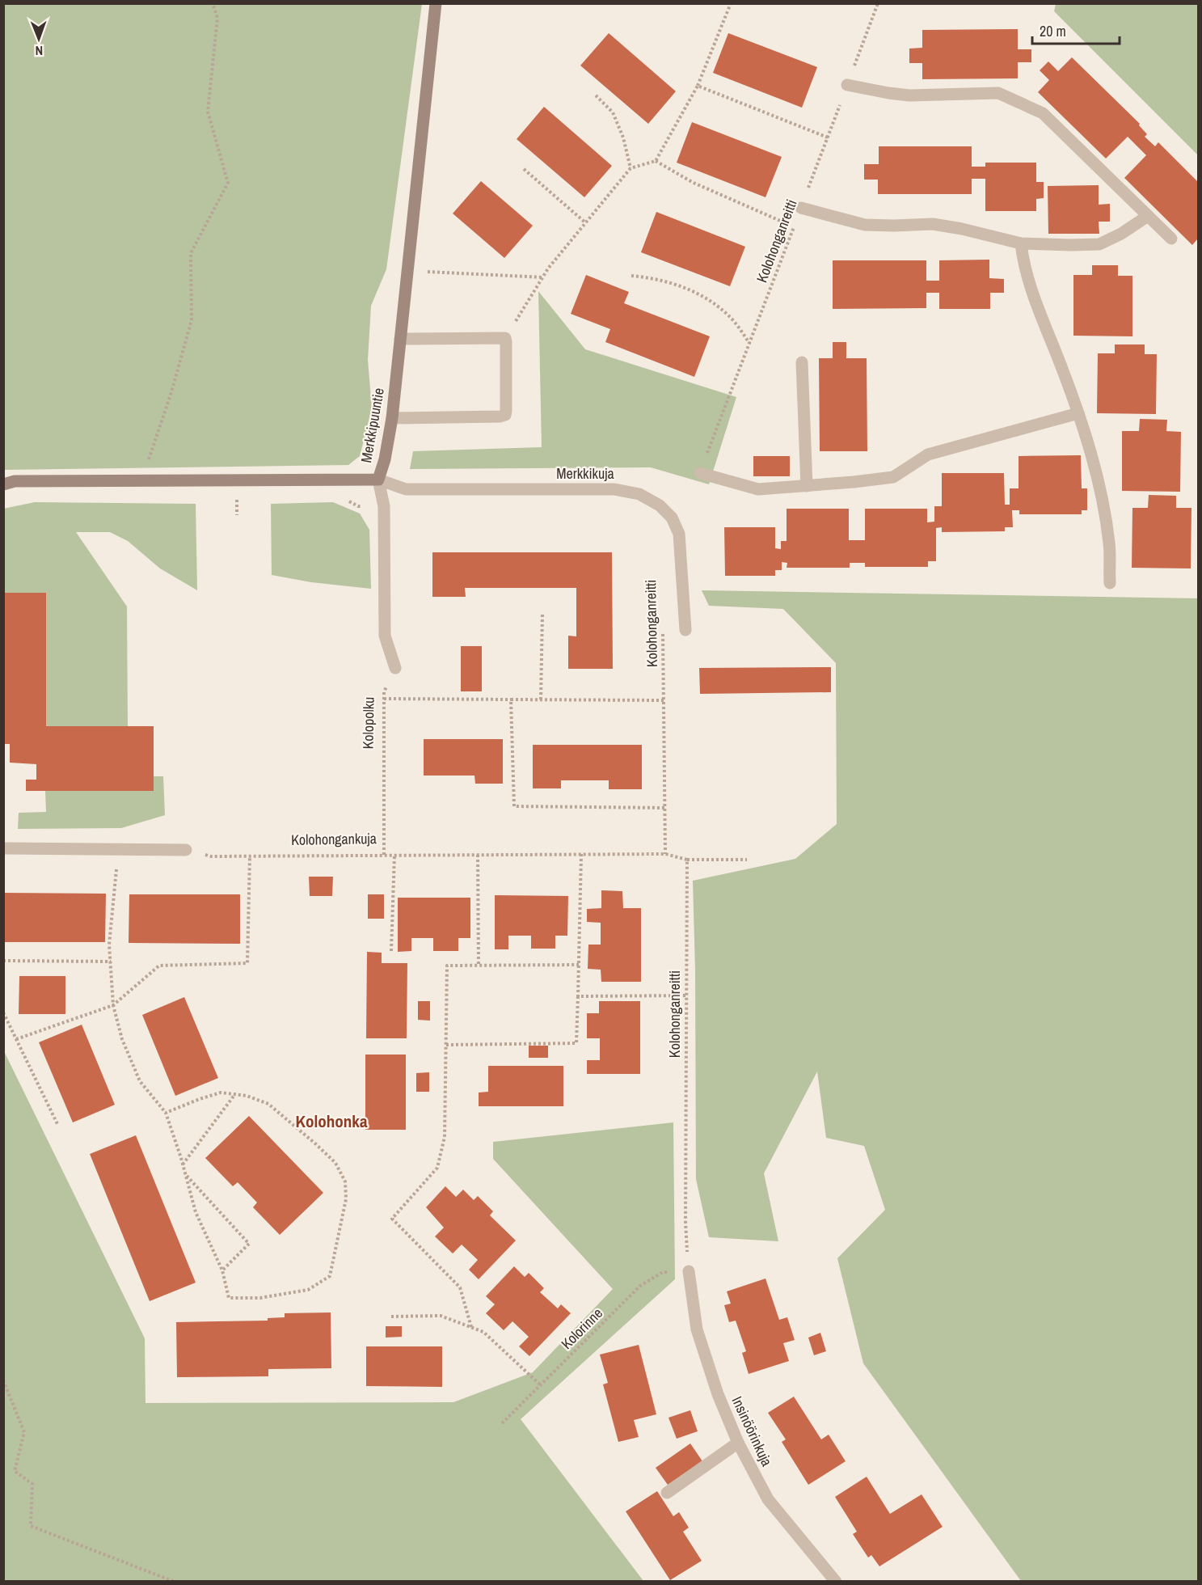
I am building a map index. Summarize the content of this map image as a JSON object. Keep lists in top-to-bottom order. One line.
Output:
{"streets":{"street":["Merkkipuuntie","Merkkikuja","Insinöörinkuja"],"path":["Kolohonganreitti","Kolopolku","Kolohongankuja","Kolorinne"]},"crossings":[["Kolohonganreitti","Kolohongankuja"],["Kolohonganreitti","Kolorinne"],["Kolohonganreitti","Insinöörinkuja"],["Merkkipuuntie","Merkkikuja"],["Kolopolku","Kolohongankuja"],["Kolorinne","Insinöörinkuja"]],"districts":["Kolohonka"],"scale_bar":"20 m","north":"bottom"}
